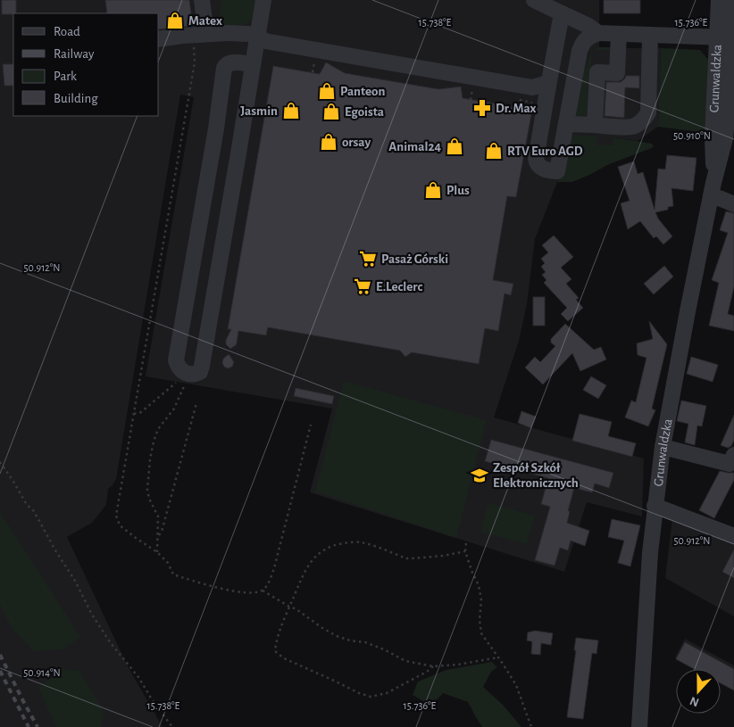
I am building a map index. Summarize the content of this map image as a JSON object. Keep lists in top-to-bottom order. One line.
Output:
{"streets":{"street":["Grunwaldzka"]},"places":{"shop":["Matex","Panteon","Jasmin","Egoista","orsay","Animal24","RTV Euro AGD","Plus"],"pharmacy":["Dr. Max"],"supermarket":["Pasaż Górski","E.Leclerc"],"school or university":["Zespół Szkół Elektronicznych"]},"legend":["Road","Railway","Park","Building"],"north":"bottom","coordinates":["15.738°E","15.736°E","50.910°N","50.912°N","50.914°N"]}
